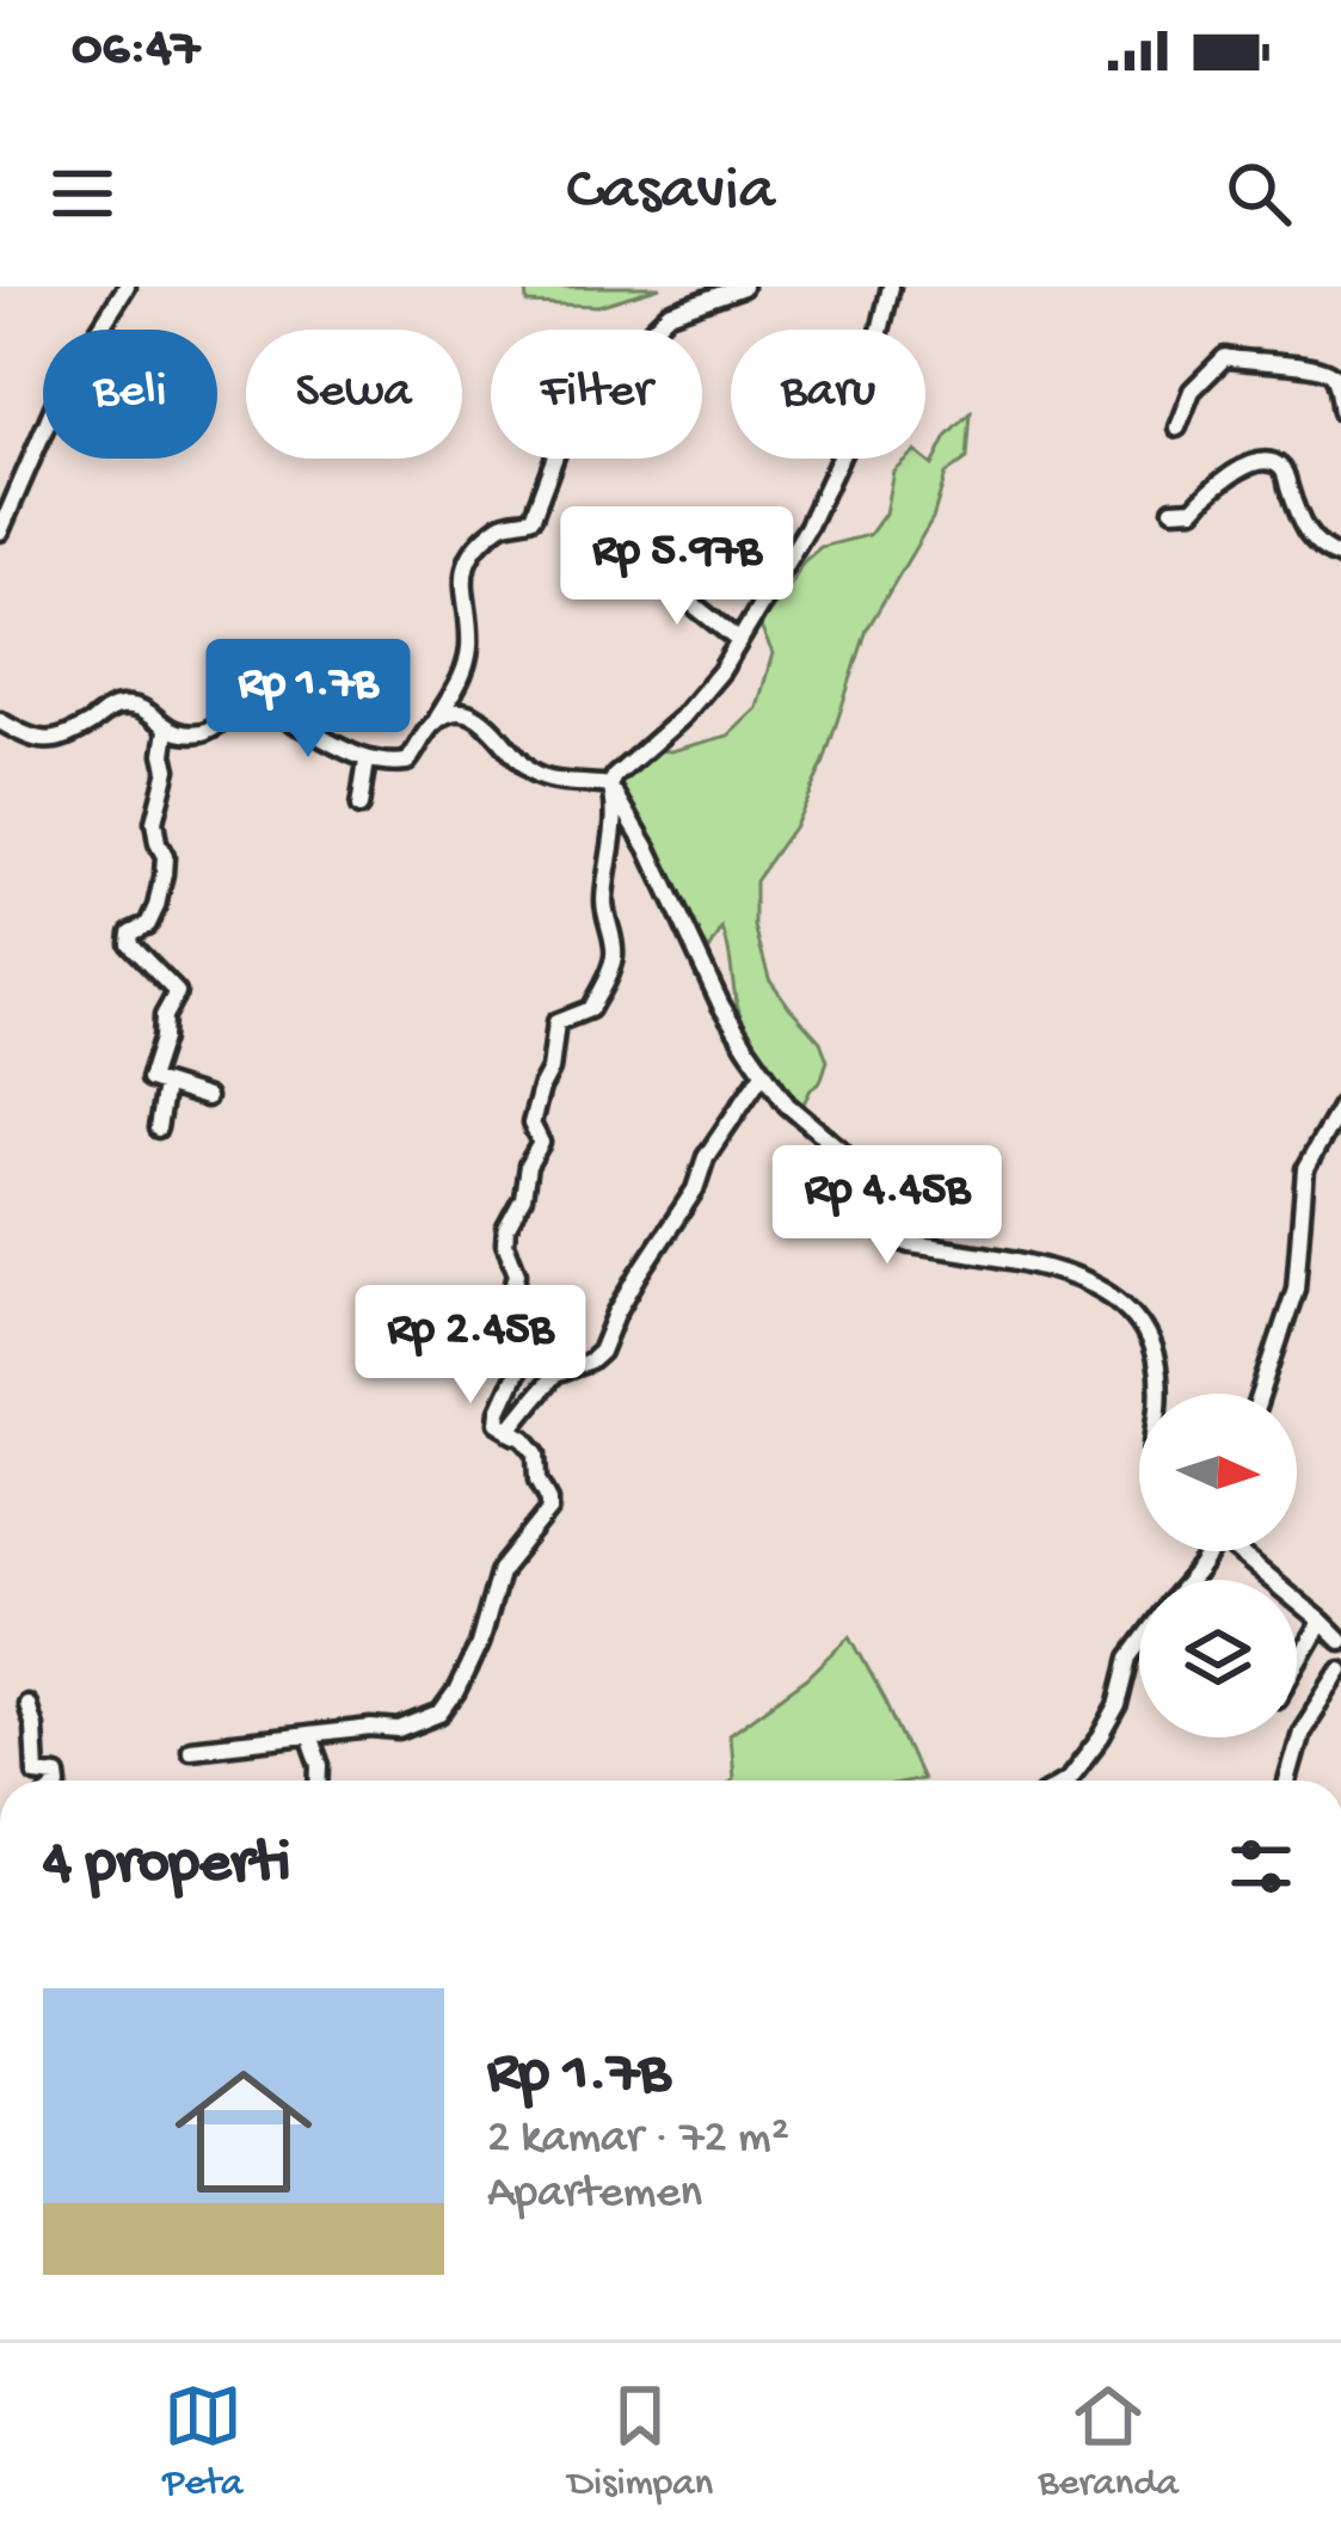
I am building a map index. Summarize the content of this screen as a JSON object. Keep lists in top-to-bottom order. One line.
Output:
{"north":"right","page":{"status":"06:47","header":"Casavia","chip":["Beli","Sewa","Filter","Baru"],"price":["Rp 5.97B","Rp 1.7B","Rp 4.45B","Rp 2.45B"],"heading":"4 properti","list":[{"name":"Rp 1.7B","note":"2 kamar · 72 m² · Apartemen"}],"tabs":["Peta","Disimpan","Beranda"]}}
